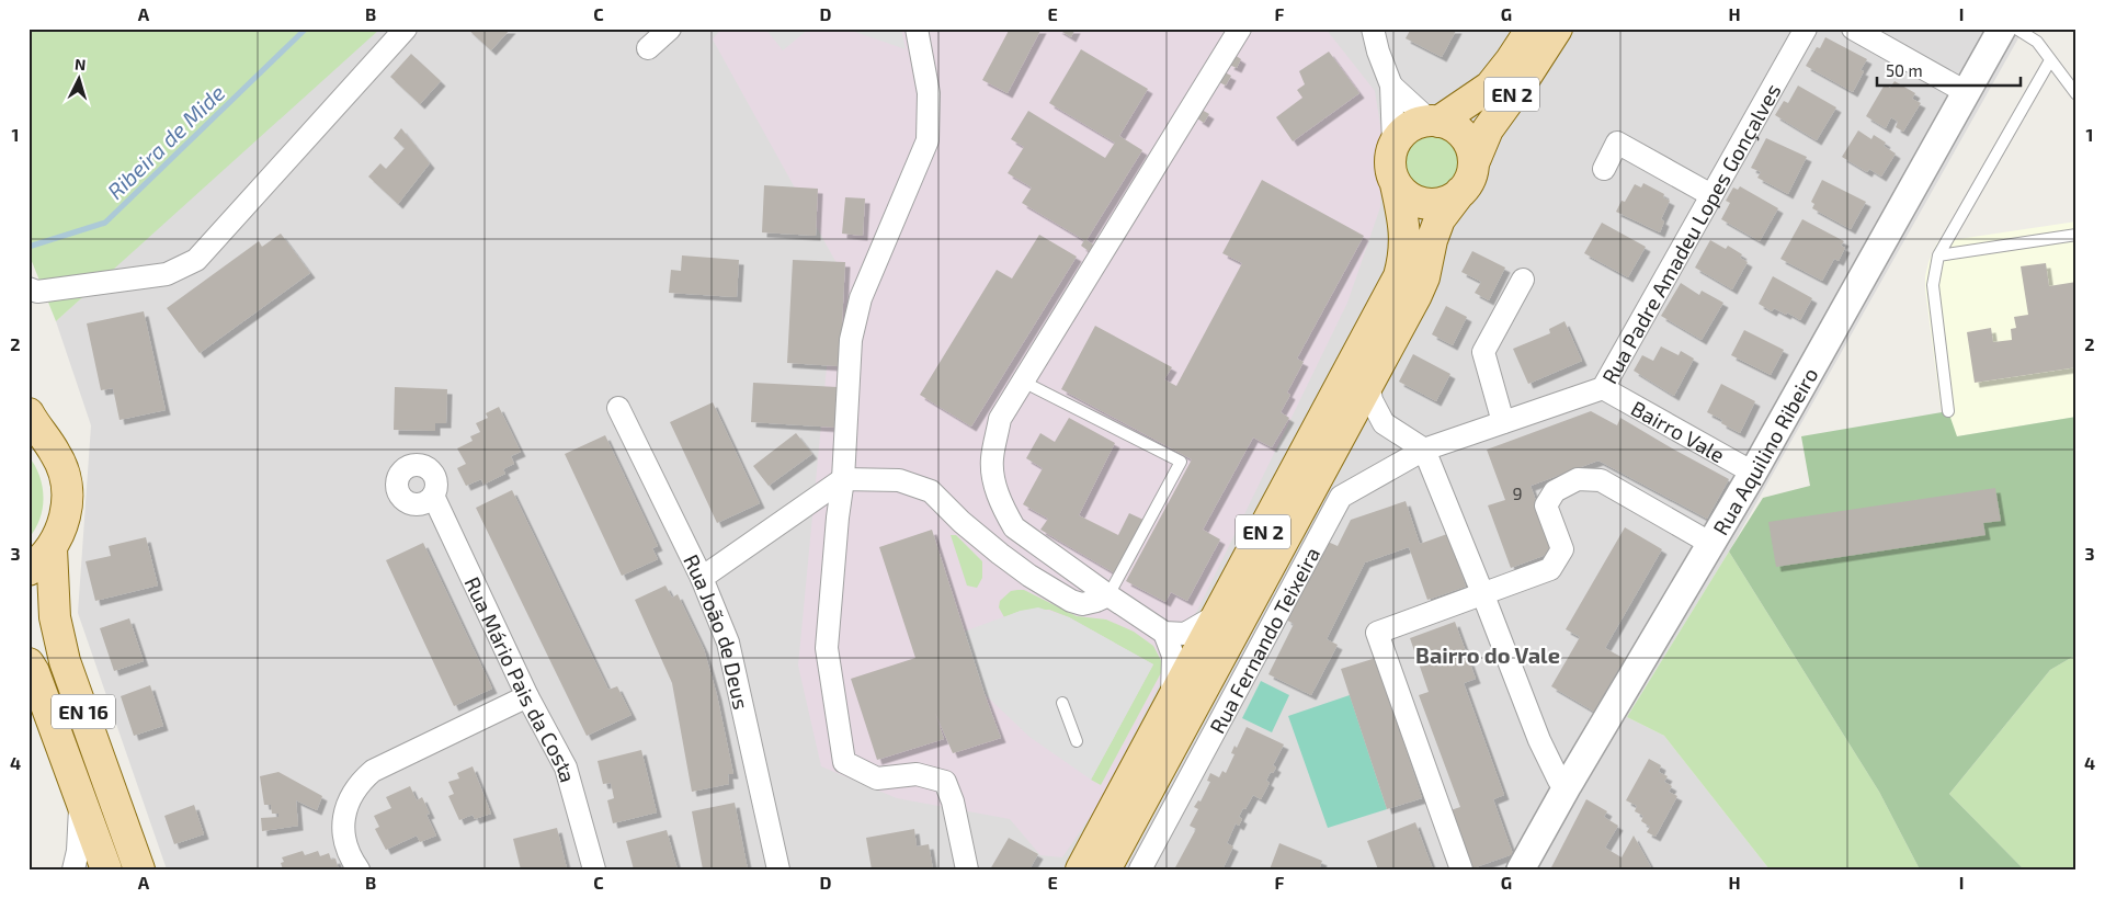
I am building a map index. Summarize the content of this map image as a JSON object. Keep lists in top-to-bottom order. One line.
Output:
{"streets":{"main road":["EN 2","EN 16"],"street":["Rua Padre Amadeu Lopes Gonçalves","Bairro Vale","Rua Aquilino Ribeiro","Rua João de Deus","Rua Fernando Teixeira","Rua Mário Pais da Costa"]},"crossings":[["Rua Padre Amadeu Lopes Gonçalves","Bairro Vale"],["Rua Padre Amadeu Lopes Gonçalves","Rua Fernando Teixeira"],["Bairro Vale","Rua Aquilino Ribeiro"]],"districts":["Bairro do Vale"],"water":["Ribeira de Mide"],"house_numbers":["9"],"scale_bar":"50 m","north":"top","grid":{"columns":["A","B","C","D","E","F","G","H","I"],"rows":["1","2","3","4"]}}
